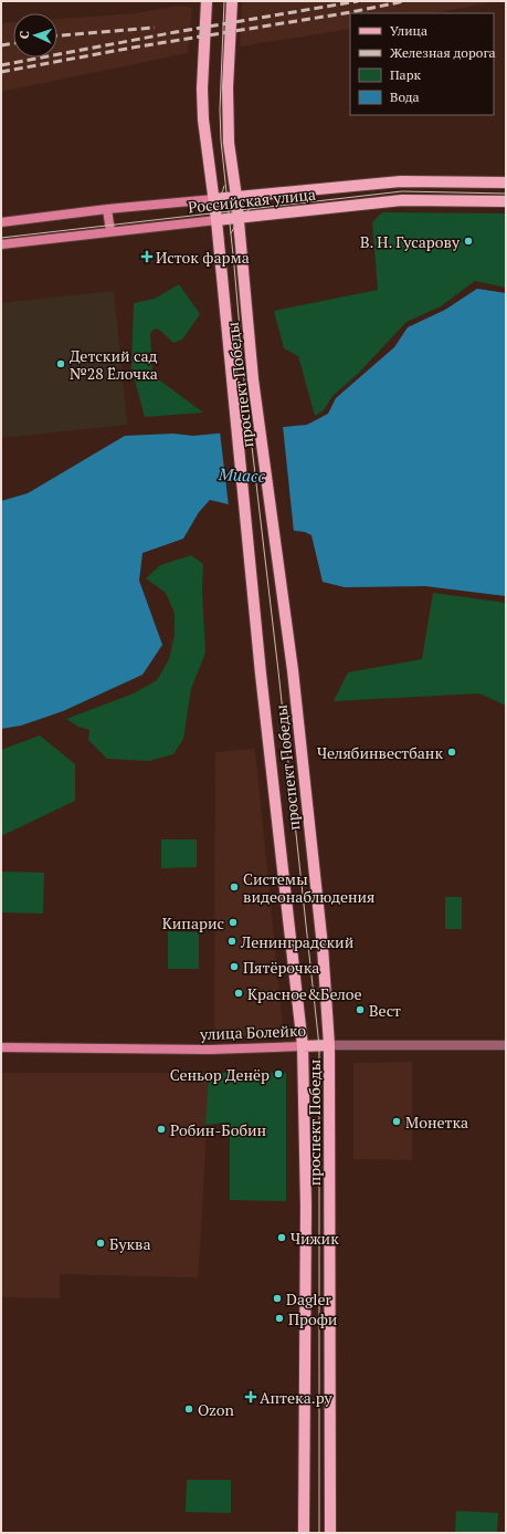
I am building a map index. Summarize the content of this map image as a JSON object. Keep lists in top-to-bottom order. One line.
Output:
{"streets":{"main road":["Российская улица","проспект Победы","улица Болейко"]},"crossings":[["Российская улица","проспект Победы"],["проспект Победы","улица Болейко"]],"water":["Миасс"],"places":{"other":["В. Н. Гусарову","Детский сад №28 Ёлочка","Челябинвестбанк","Системы видеонаблюдения","Кипарис","Ленинградский","Пятёрочка","Красное&Белое","Вест","Сеньор Денёр","Монетка","Робин-Бобин","Чижик","Буква","Dagler","Профи","Ozon"],"health":["Исток фарма","Аптека.ру"]},"legend":["Улица","Железная дорога","Парк","Вода"],"north":"left"}
